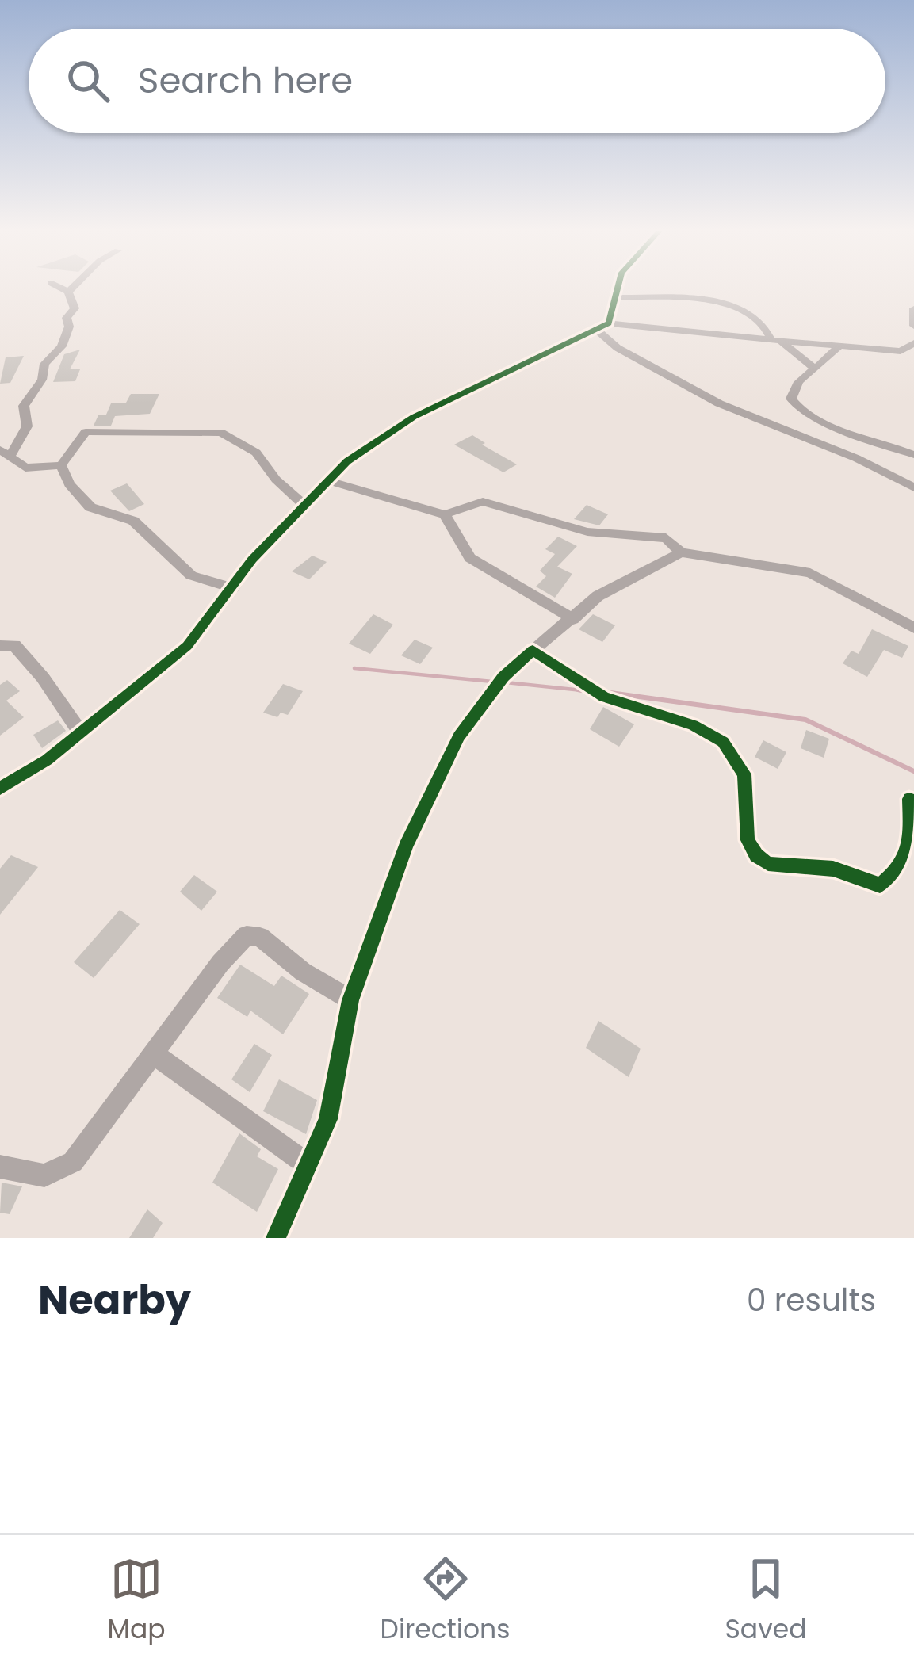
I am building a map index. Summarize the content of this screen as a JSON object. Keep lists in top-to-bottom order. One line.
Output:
{"page":{"search":"Search here","heading":["Nearby","0 results"],"nav":["Map","Directions","Saved"]}}
